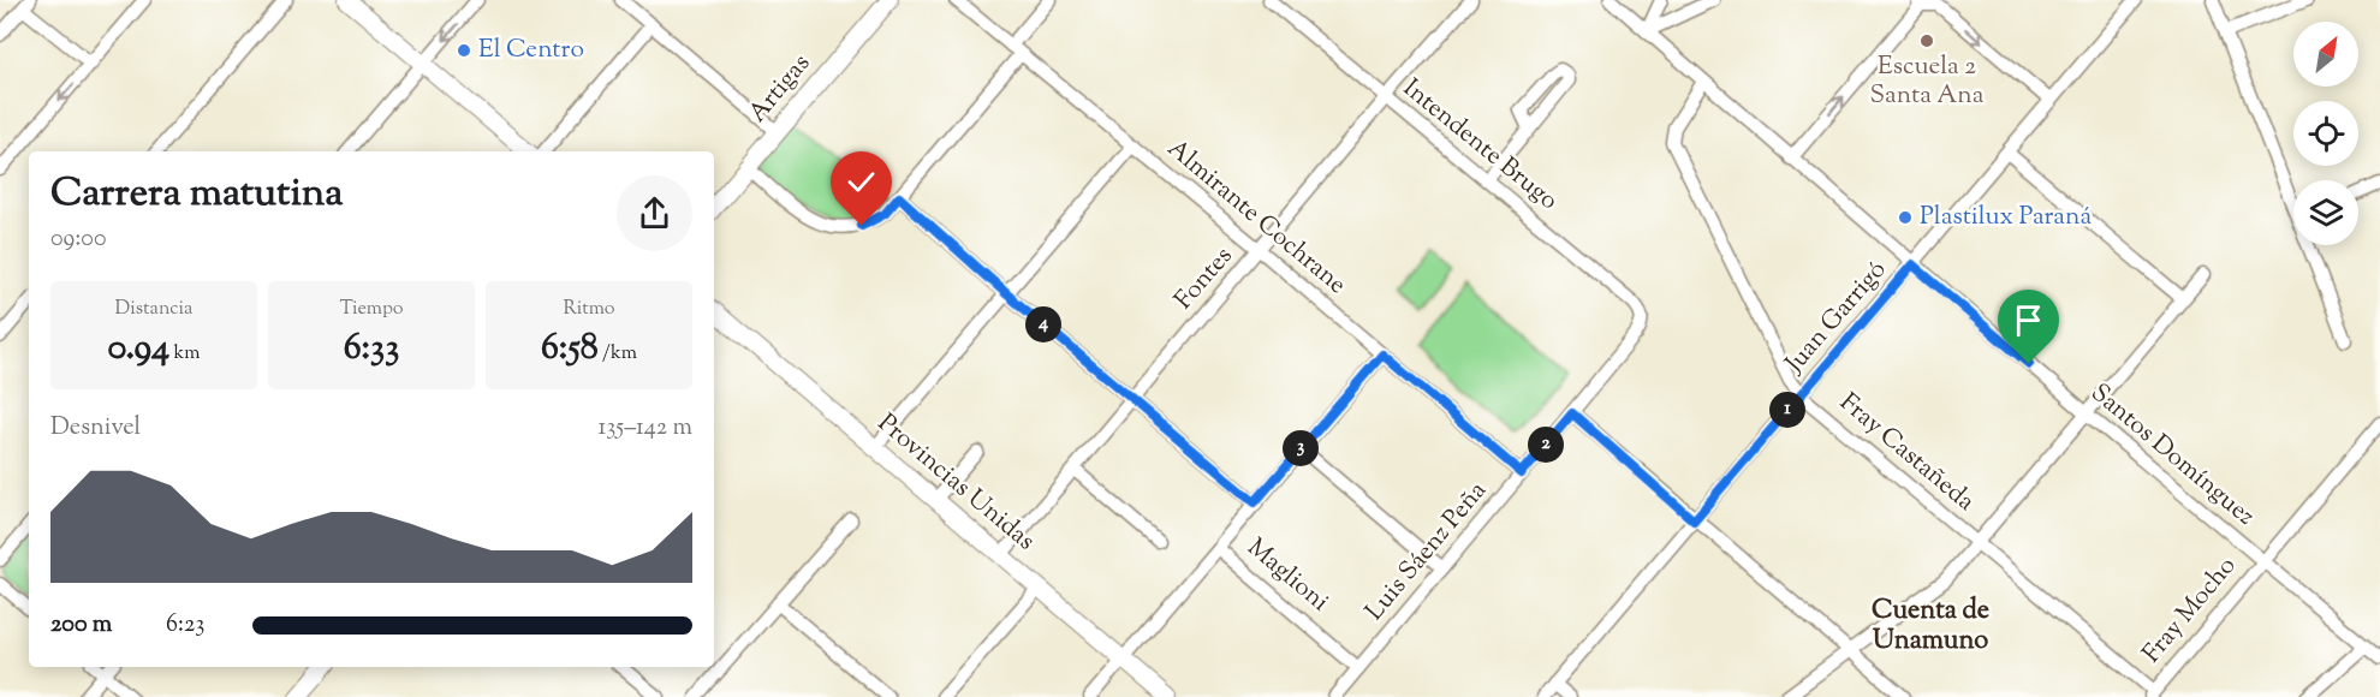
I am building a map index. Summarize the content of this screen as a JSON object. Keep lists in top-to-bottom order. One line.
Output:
{"streets":{"street":["Artigas","Intendente Brugo","Almirante Cochrane","Fontes","Juan Garrigó","Fray Castañeda","Santos Domínguez","Provincias Unidas","Luis Sáenz Peña","Maglioni","Fray Mocho"]},"crossings":[["Intendente Brugo","Fontes"],["Intendente Brugo","Luis Sáenz Peña"],["Almirante Cochrane","Fontes"],["Almirante Cochrane","Luis Sáenz Peña"],["Fontes","Provincias Unidas"],["Juan Garrigó","Fray Castañeda"],["Juan Garrigó","Santos Domínguez"],["Fray Castañeda","Santos Domínguez"],["Fray Castañeda","Fray Mocho"],["Santos Domínguez","Fray Mocho"],["Luis Sáenz Peña","Maglioni"]],"districts":["Cuenta de Unamuno"],"places":["Escuela 2 Santa Ana","El Centro","Plastilux Paraná"],"north":"top right","page":{"heading":["Carrera matutina","09:00"],"stats":[["Distancia","0.94 km"],["Tiempo","6:33"],["Ritmo","6:58 /km"]],"pins":["4","1","2","3"],"chart":["Desnivel","135–142 m"],"list":[{"name":"200 m","note":"6:23"}]}}
